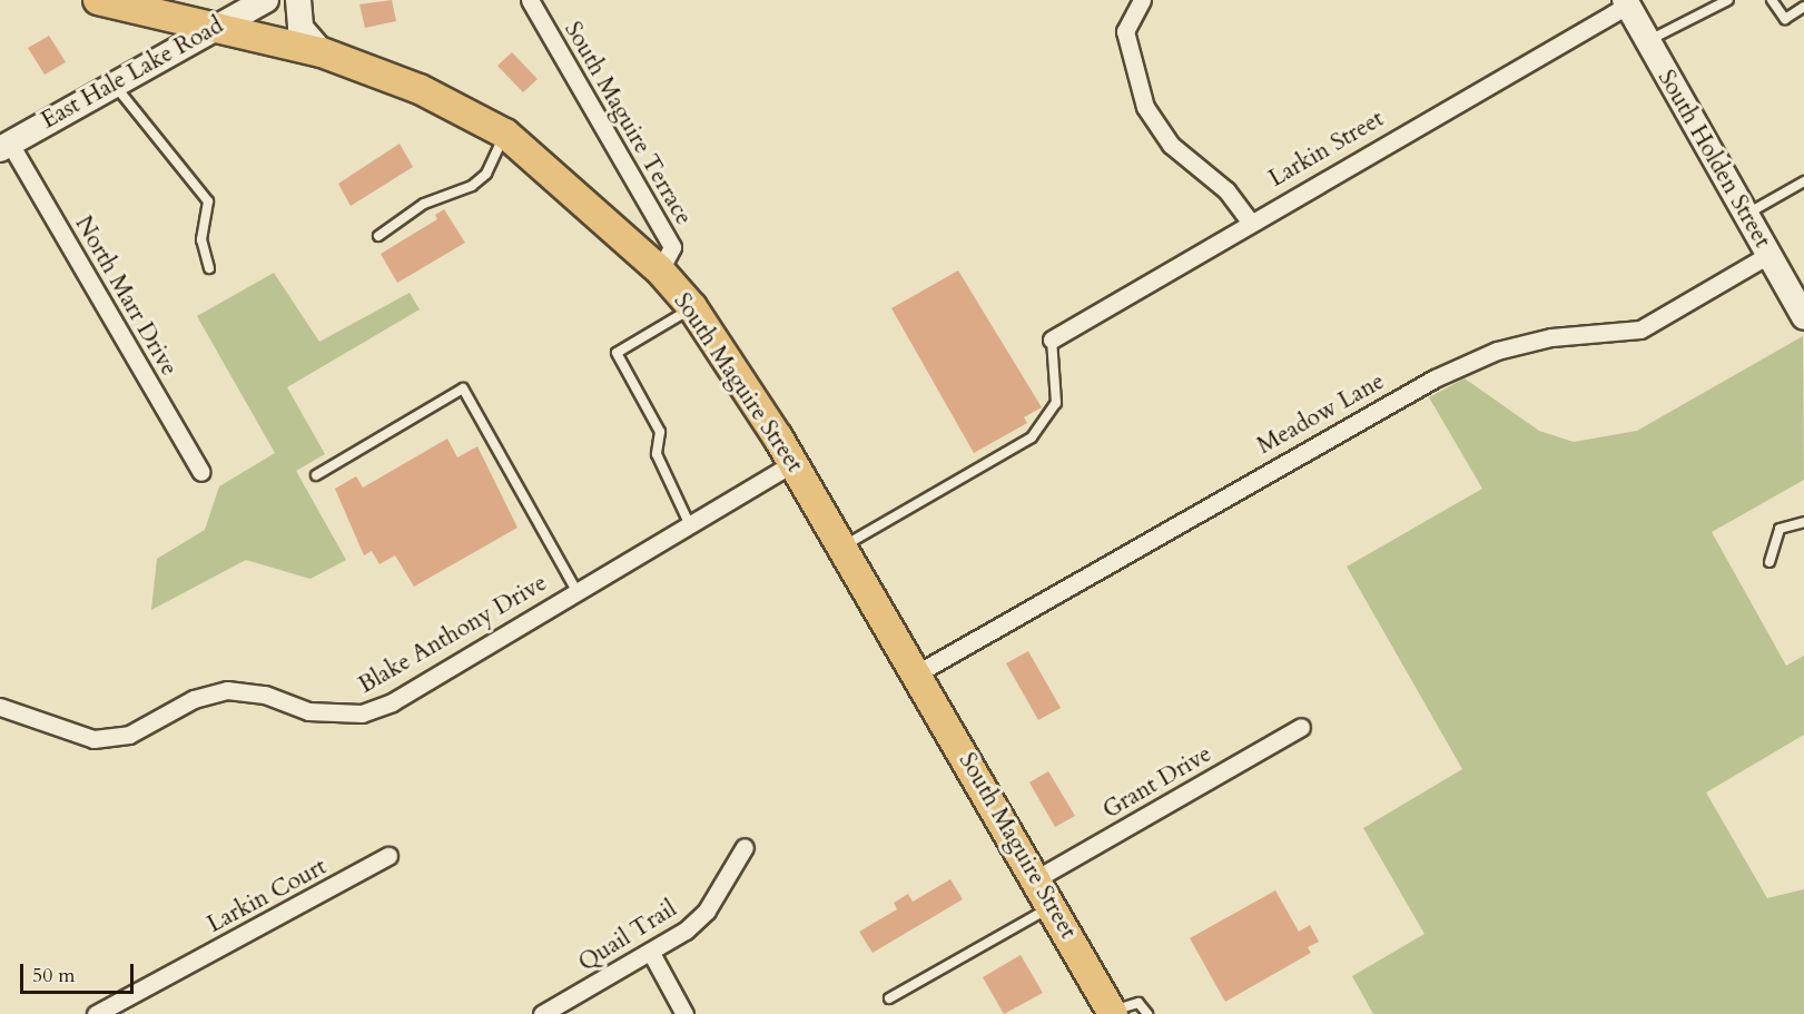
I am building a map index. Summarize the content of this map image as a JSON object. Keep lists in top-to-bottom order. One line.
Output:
{"streets":{"main road":["East Hale Lake Road","South Holden Street","South Maguire Street"],"street":["South Maguire Terrace","Larkin Street","North Marr Drive","Meadow Lane","Blake Anthony Drive","Grant Drive","Larkin Court","Quail Trail"]},"crossings":[["East Hale Lake Road","North Marr Drive"],["East Hale Lake Road","South Maguire Street"],["South Maguire Terrace","South Maguire Street"],["Larkin Street","South Holden Street"],["South Holden Street","Meadow Lane"],["South Maguire Street","Meadow Lane"],["South Maguire Street","Blake Anthony Drive"],["South Maguire Street","Grant Drive"]],"scale_bar":"50 m"}
